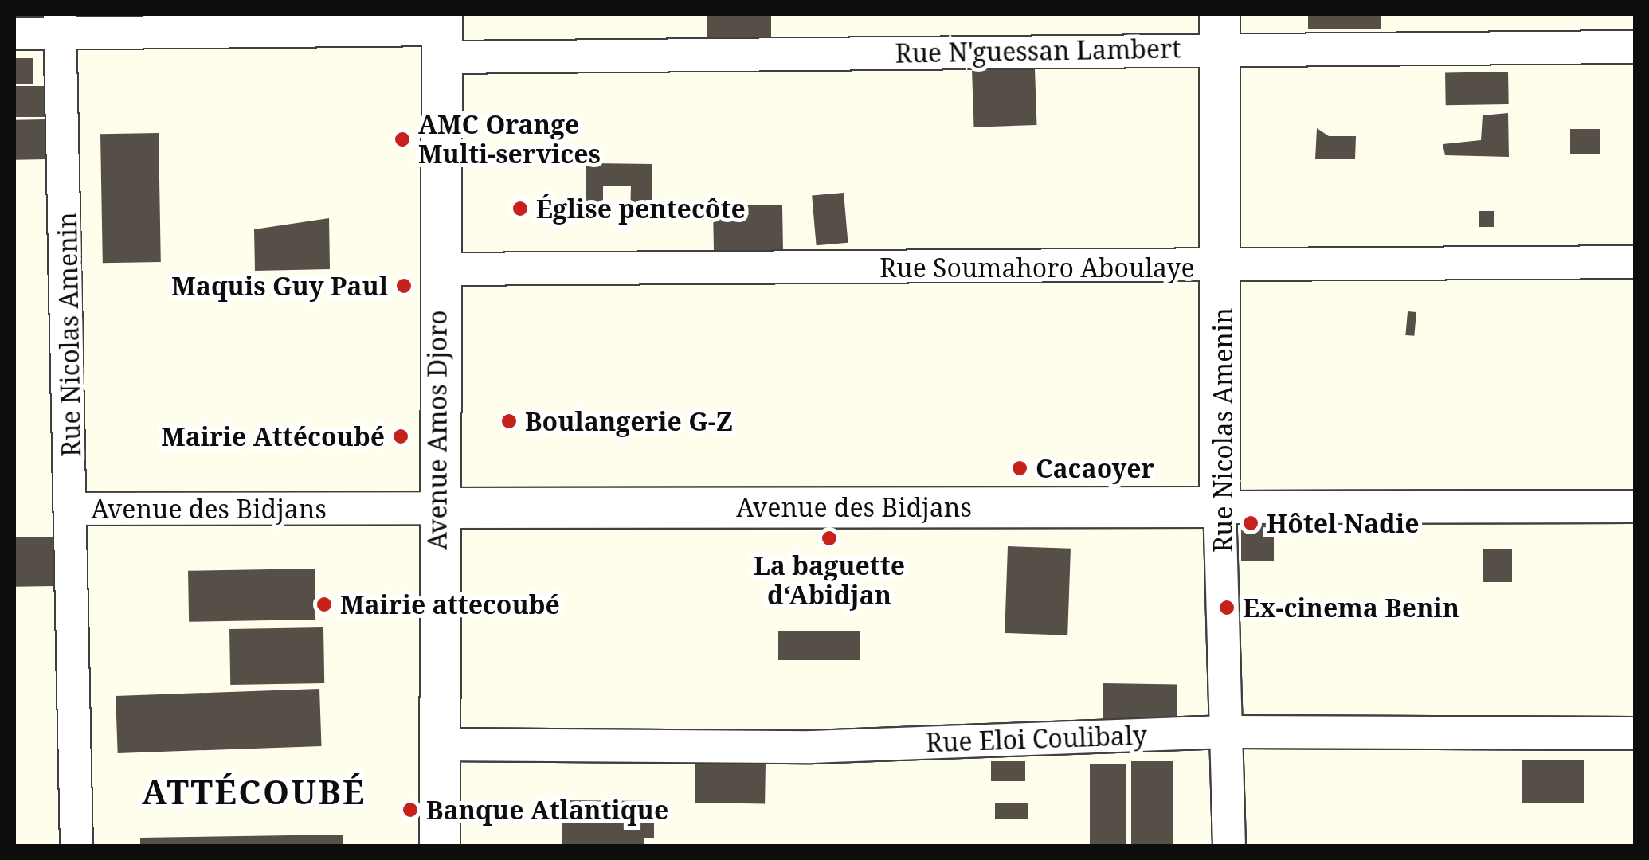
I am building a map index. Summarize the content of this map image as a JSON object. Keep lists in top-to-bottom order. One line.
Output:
{"streets":{"street":["Rue N'guessan Lambert","Rue Soumahoro Aboulaye","Rue Nicolas Amenin","Avenue Amos Djoro","Avenue des Bidjans","Rue Eloi Coulibaly"]},"crossings":[["Rue N'guessan Lambert","Rue Nicolas Amenin"],["Rue N'guessan Lambert","Avenue Amos Djoro"],["Rue Soumahoro Aboulaye","Rue Nicolas Amenin"],["Rue Soumahoro Aboulaye","Avenue Amos Djoro"],["Rue Nicolas Amenin","Avenue des Bidjans"],["Rue Nicolas Amenin","Rue Eloi Coulibaly"],["Avenue Amos Djoro","Avenue des Bidjans"],["Avenue Amos Djoro","Rue Eloi Coulibaly"]],"districts":["ATTÉCOUBÉ"],"places":["AMC Orange Multi-services","Église pentecôte","Maquis Guy Paul","Boulangerie G-Z","Mairie Attécoubé","Cacaoyer","Hôtel Nadie","La baguette d‘Abidjan","Mairie attecoubé","Ex-cinema Benin","Banque Atlantique"]}
